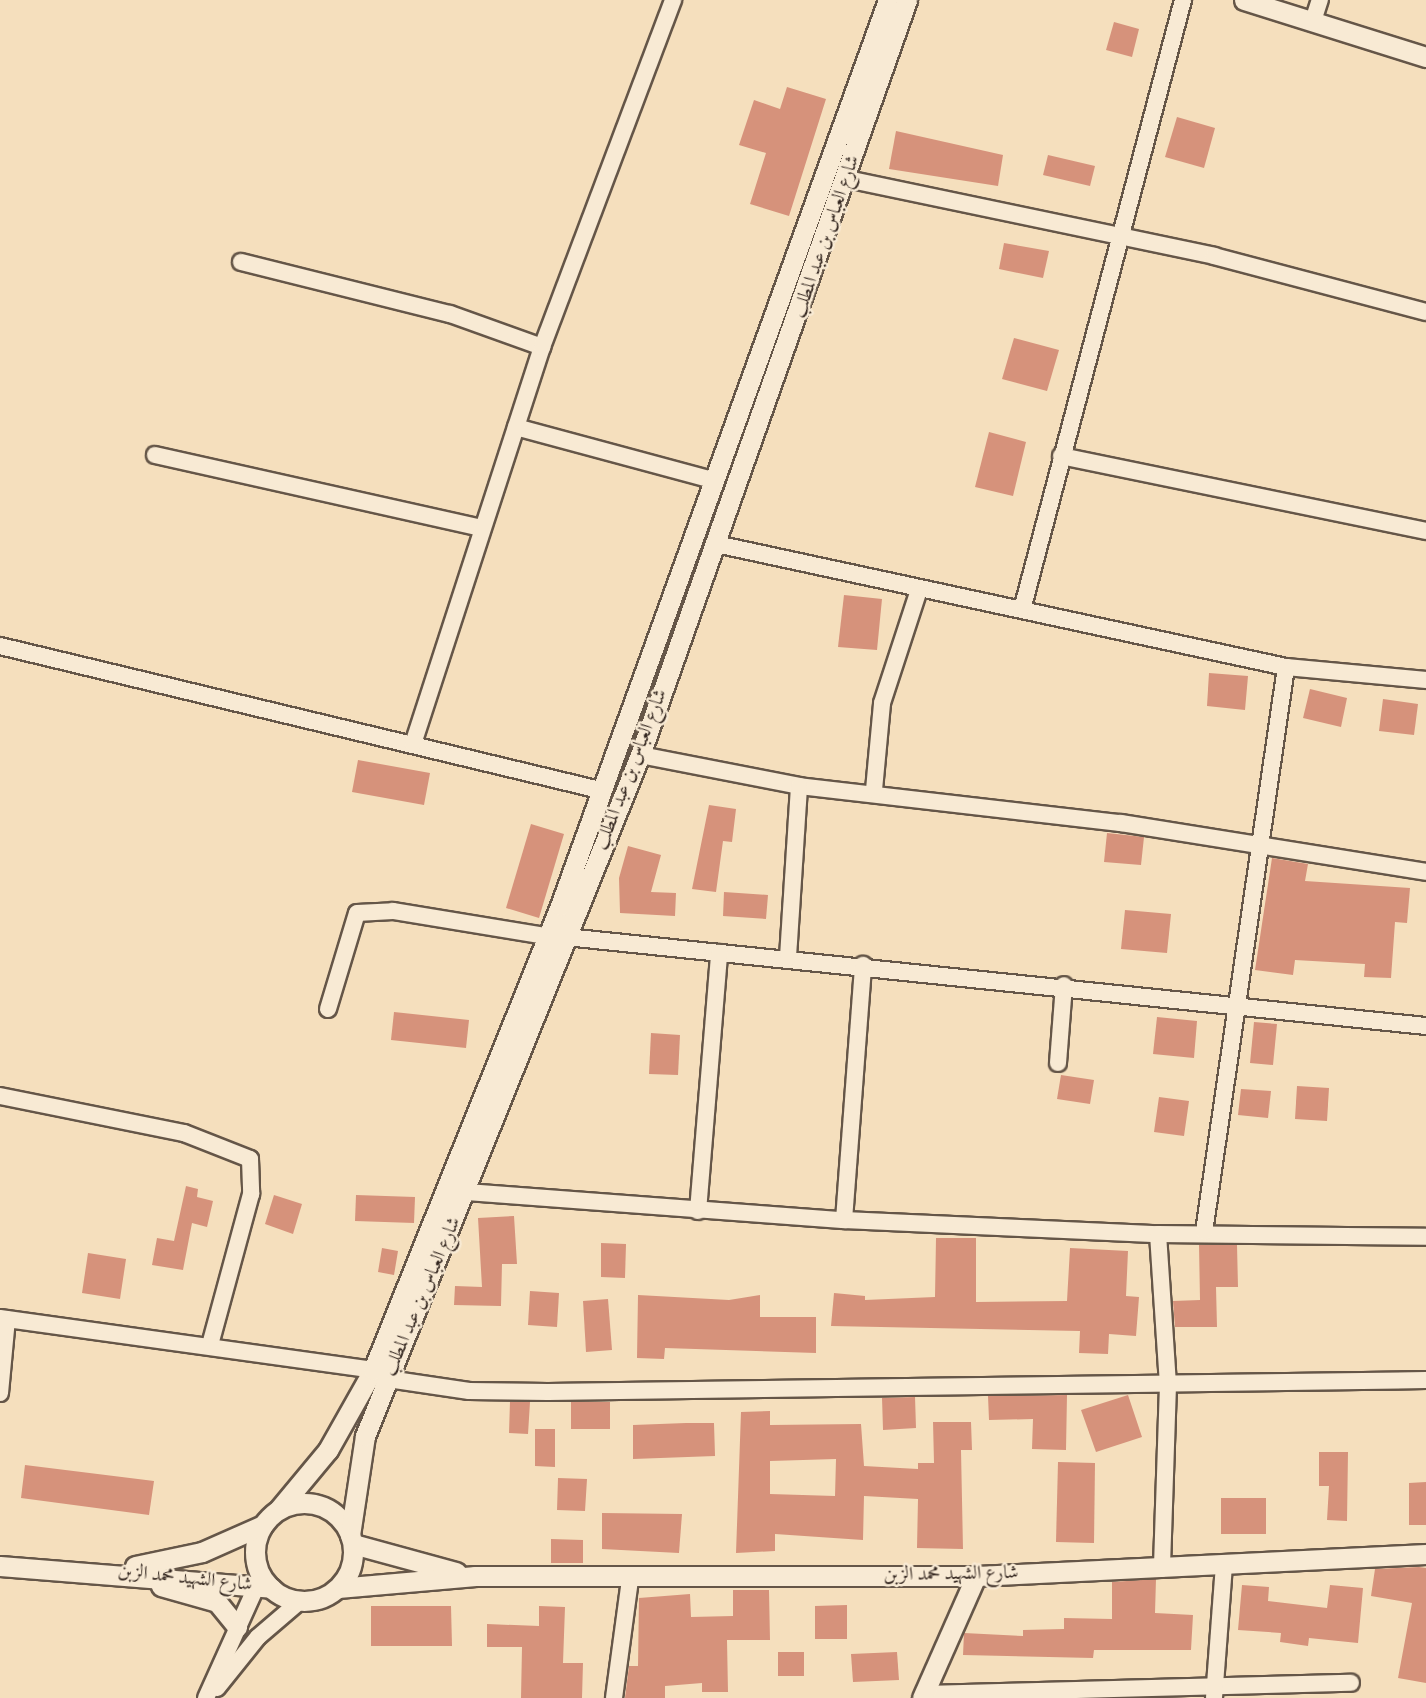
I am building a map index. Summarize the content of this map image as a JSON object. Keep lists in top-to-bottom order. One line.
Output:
{"streets":{"street":["شارع العباس بن عبد المطلب","شارع الشهيد محمد الزبن"]},"crossings":[["شارع العباس بن عبد المطلب","شارع الشهيد محمد الزبن"]]}
